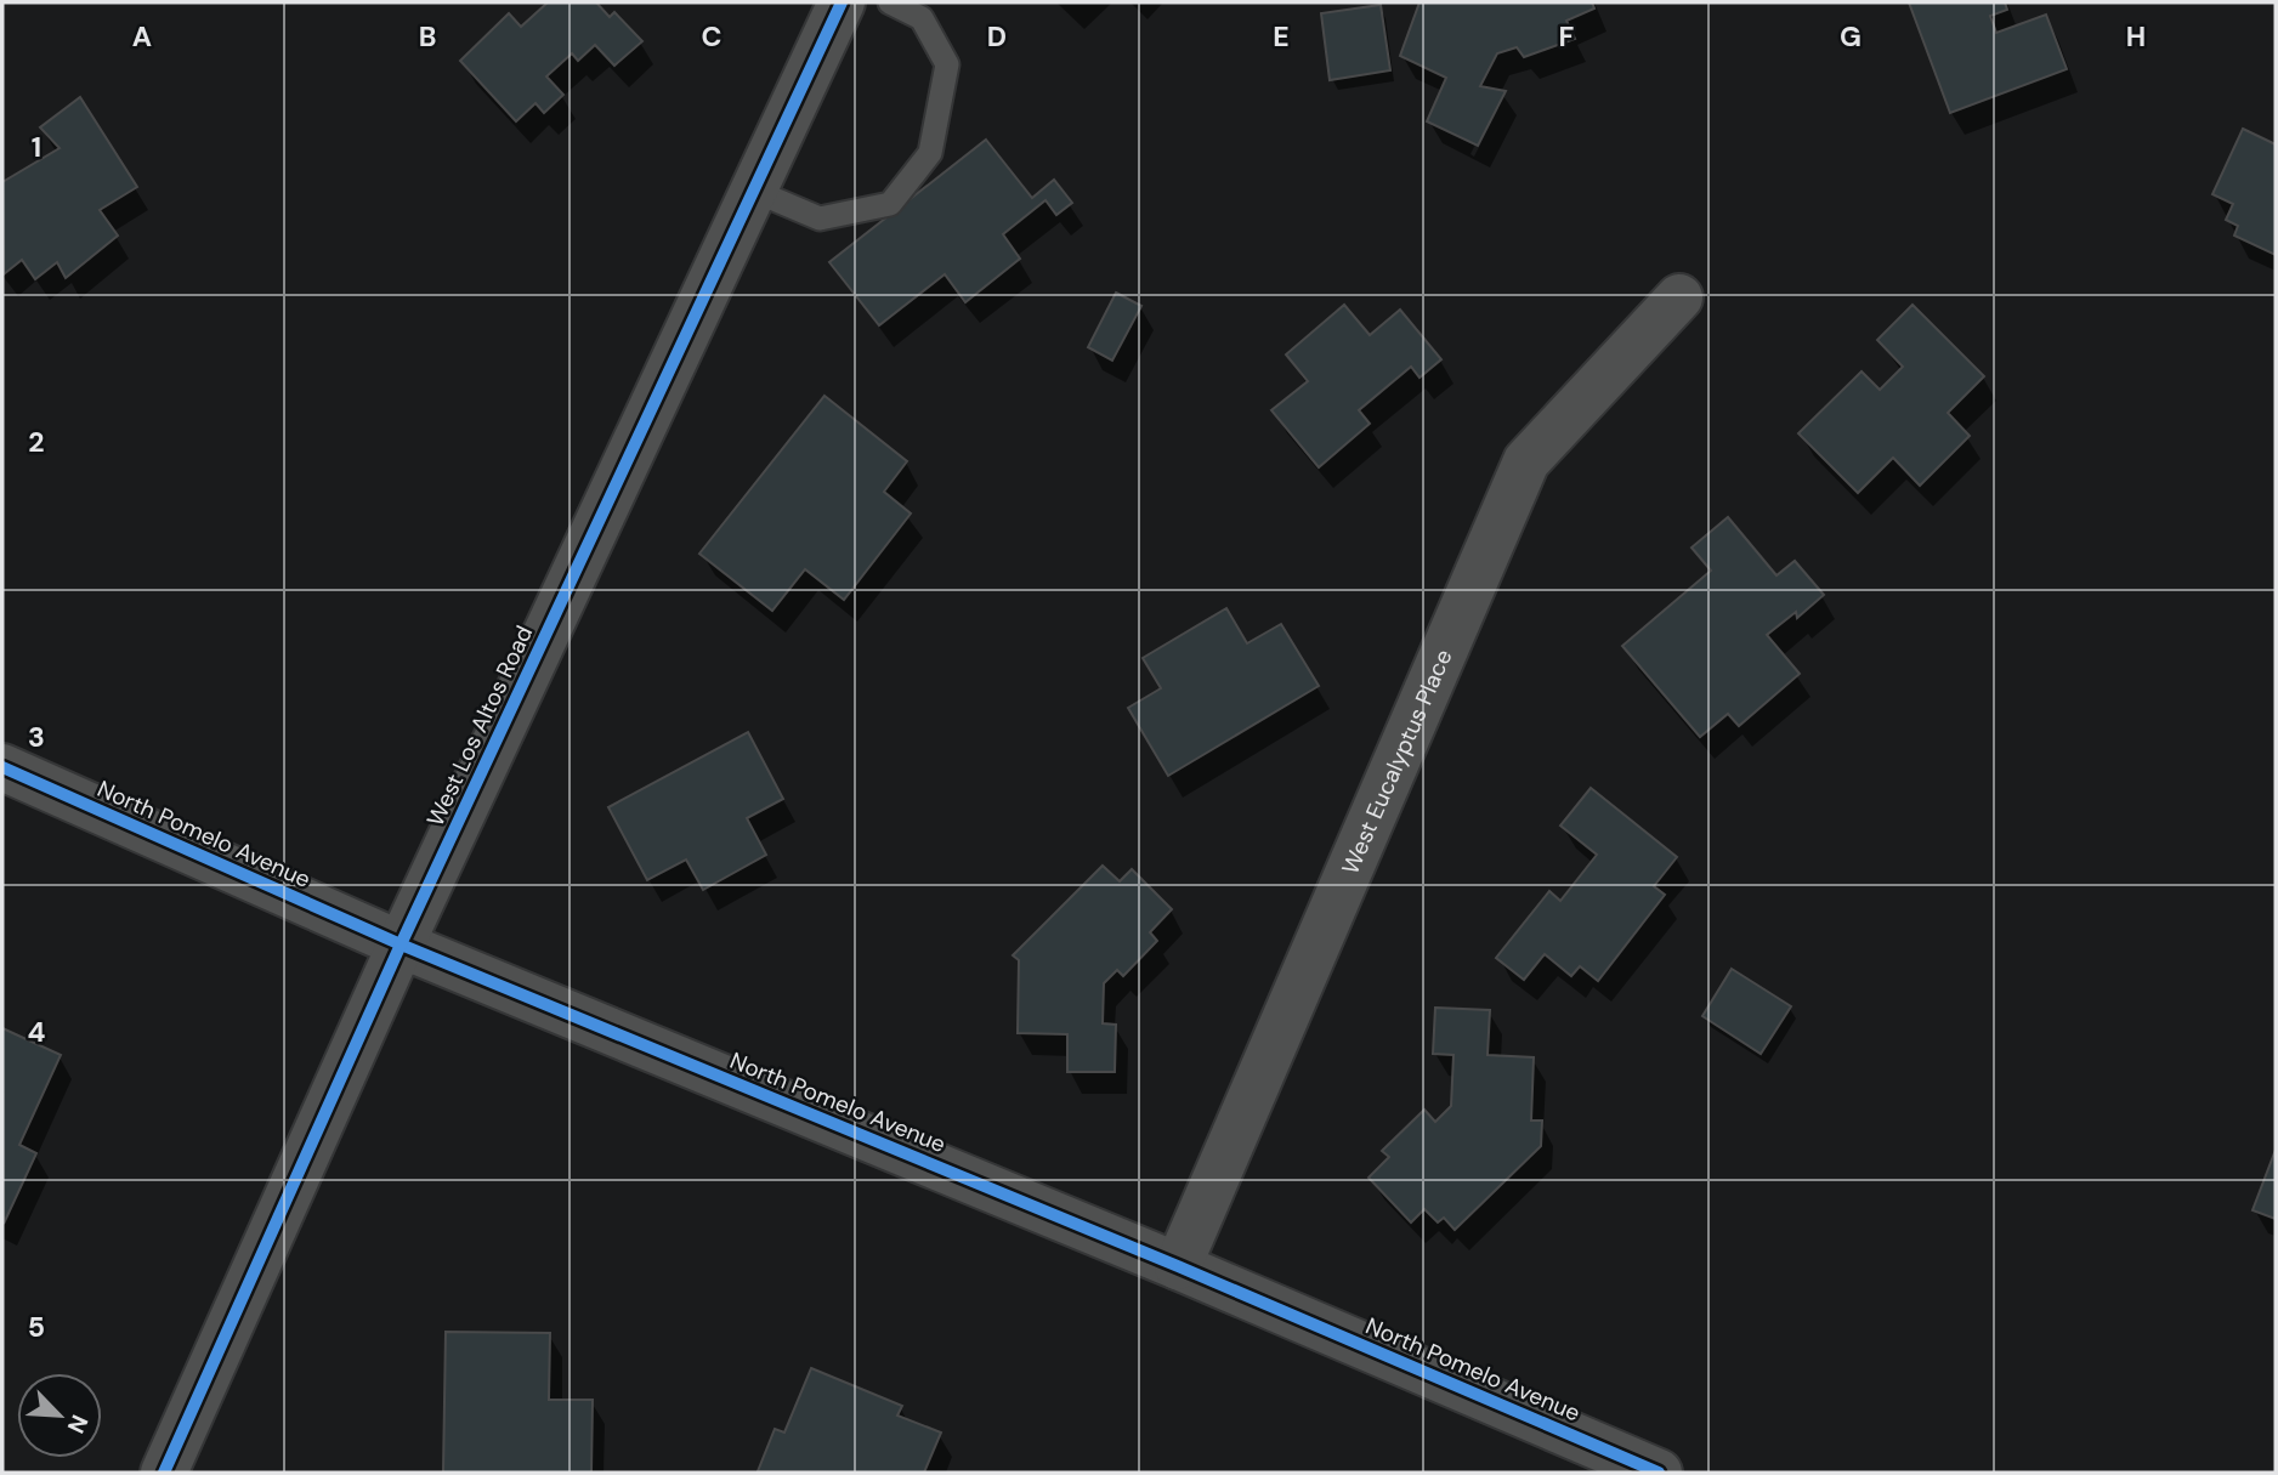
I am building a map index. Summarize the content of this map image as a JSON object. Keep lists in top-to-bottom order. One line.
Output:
{"streets":{"street":["West Los Altos Road","West Eucalyptus Place","North Pomelo Avenue"]},"crossings":[["West Los Altos Road","North Pomelo Avenue"],["West Eucalyptus Place","North Pomelo Avenue"]],"north":"bottom right","grid":{"columns":["A","B","C","D","E","F","G","H"],"rows":["1","2","3","4","5"]}}
